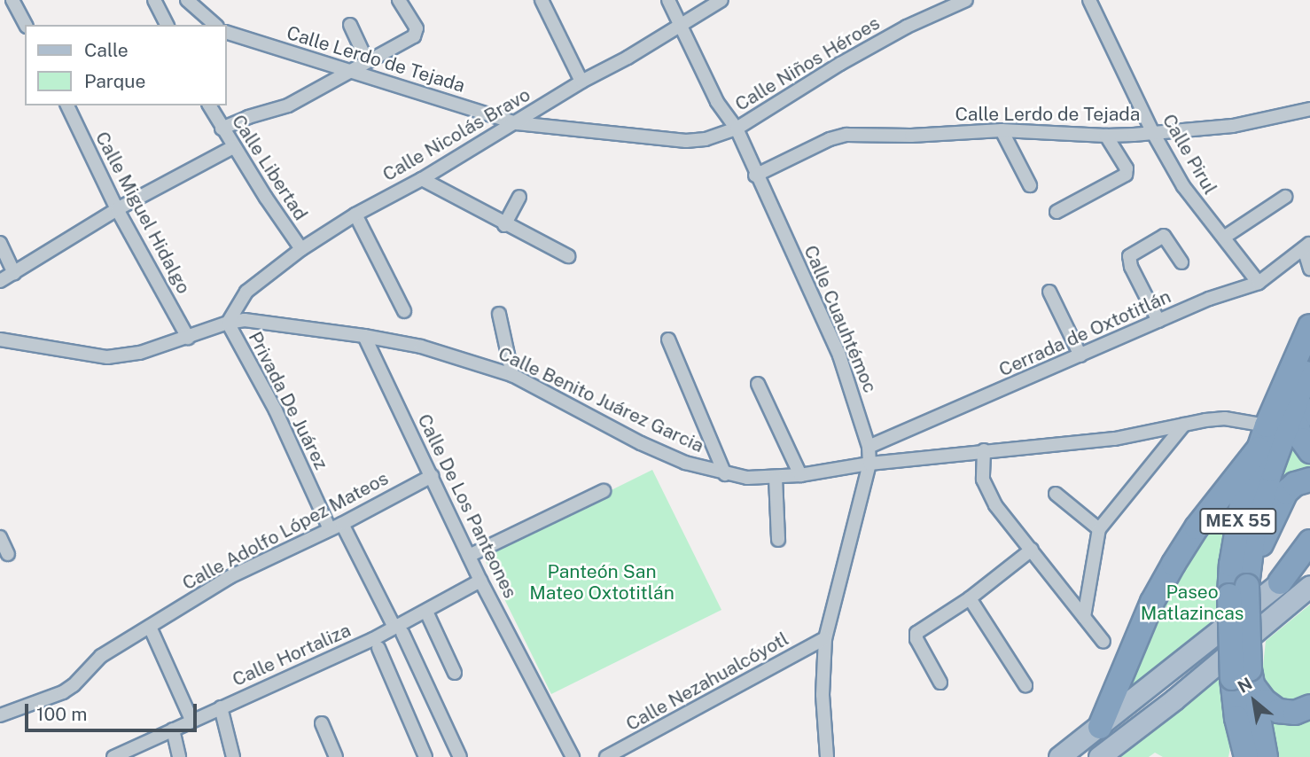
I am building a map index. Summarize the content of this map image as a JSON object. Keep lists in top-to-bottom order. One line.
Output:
{"streets":{"highway":["MEX 55"],"street":["Calle Lerdo de Tejada","Calle Niños Héroes","Calle Nicolás Bravo","Calle Pirul","Calle Libertad","Calle Miguel Hidalgo","Calle Cuauhtémoc","Cerrada de Oxtotitlán","Calle Benito Juárez Garcia","Privada De Juárez","Calle De Los Panteones","Calle Adolfo López Mateos","Calle Hortaliza","Calle Nezahualcóyotl"]},"crossings":[["Calle Lerdo de Tejada","Calle Niños Héroes"],["Calle Lerdo de Tejada","Calle Nicolás Bravo"],["Calle Lerdo de Tejada","Calle Pirul"],["Calle Lerdo de Tejada","Calle Cuauhtémoc"],["Calle Niños Héroes","Calle Cuauhtémoc"],["Calle Nicolás Bravo","Calle Libertad"],["Calle Nicolás Bravo","Calle Cuauhtémoc"],["Calle Nicolás Bravo","Calle Benito Juárez Garcia"],["Calle Nicolás Bravo","Privada De Juárez"],["Calle Pirul","Cerrada de Oxtotitlán"],["Calle Miguel Hidalgo","Calle Benito Juárez Garcia"],["Calle Cuauhtémoc","Cerrada de Oxtotitlán"],["Calle Cuauhtémoc","Calle Benito Juárez Garcia"],["Calle Cuauhtémoc","Calle Nezahualcóyotl"],["Calle Benito Juárez Garcia","Privada De Juárez"],["Calle Benito Juárez Garcia","Calle De Los Panteones"],["Calle Benito Juárez Garcia","MEX 55"],["Privada De Juárez","Calle Adolfo López Mateos"],["Calle De Los Panteones","Calle Adolfo López Mateos"],["Calle De Los Panteones","Calle Hortaliza"]],"parks":["Panteón San Mateo Oxtotitlán","Paseo Matlazincas"],"legend":["Calle","Parque"],"scale_bar":"100 m","north":"top left"}
